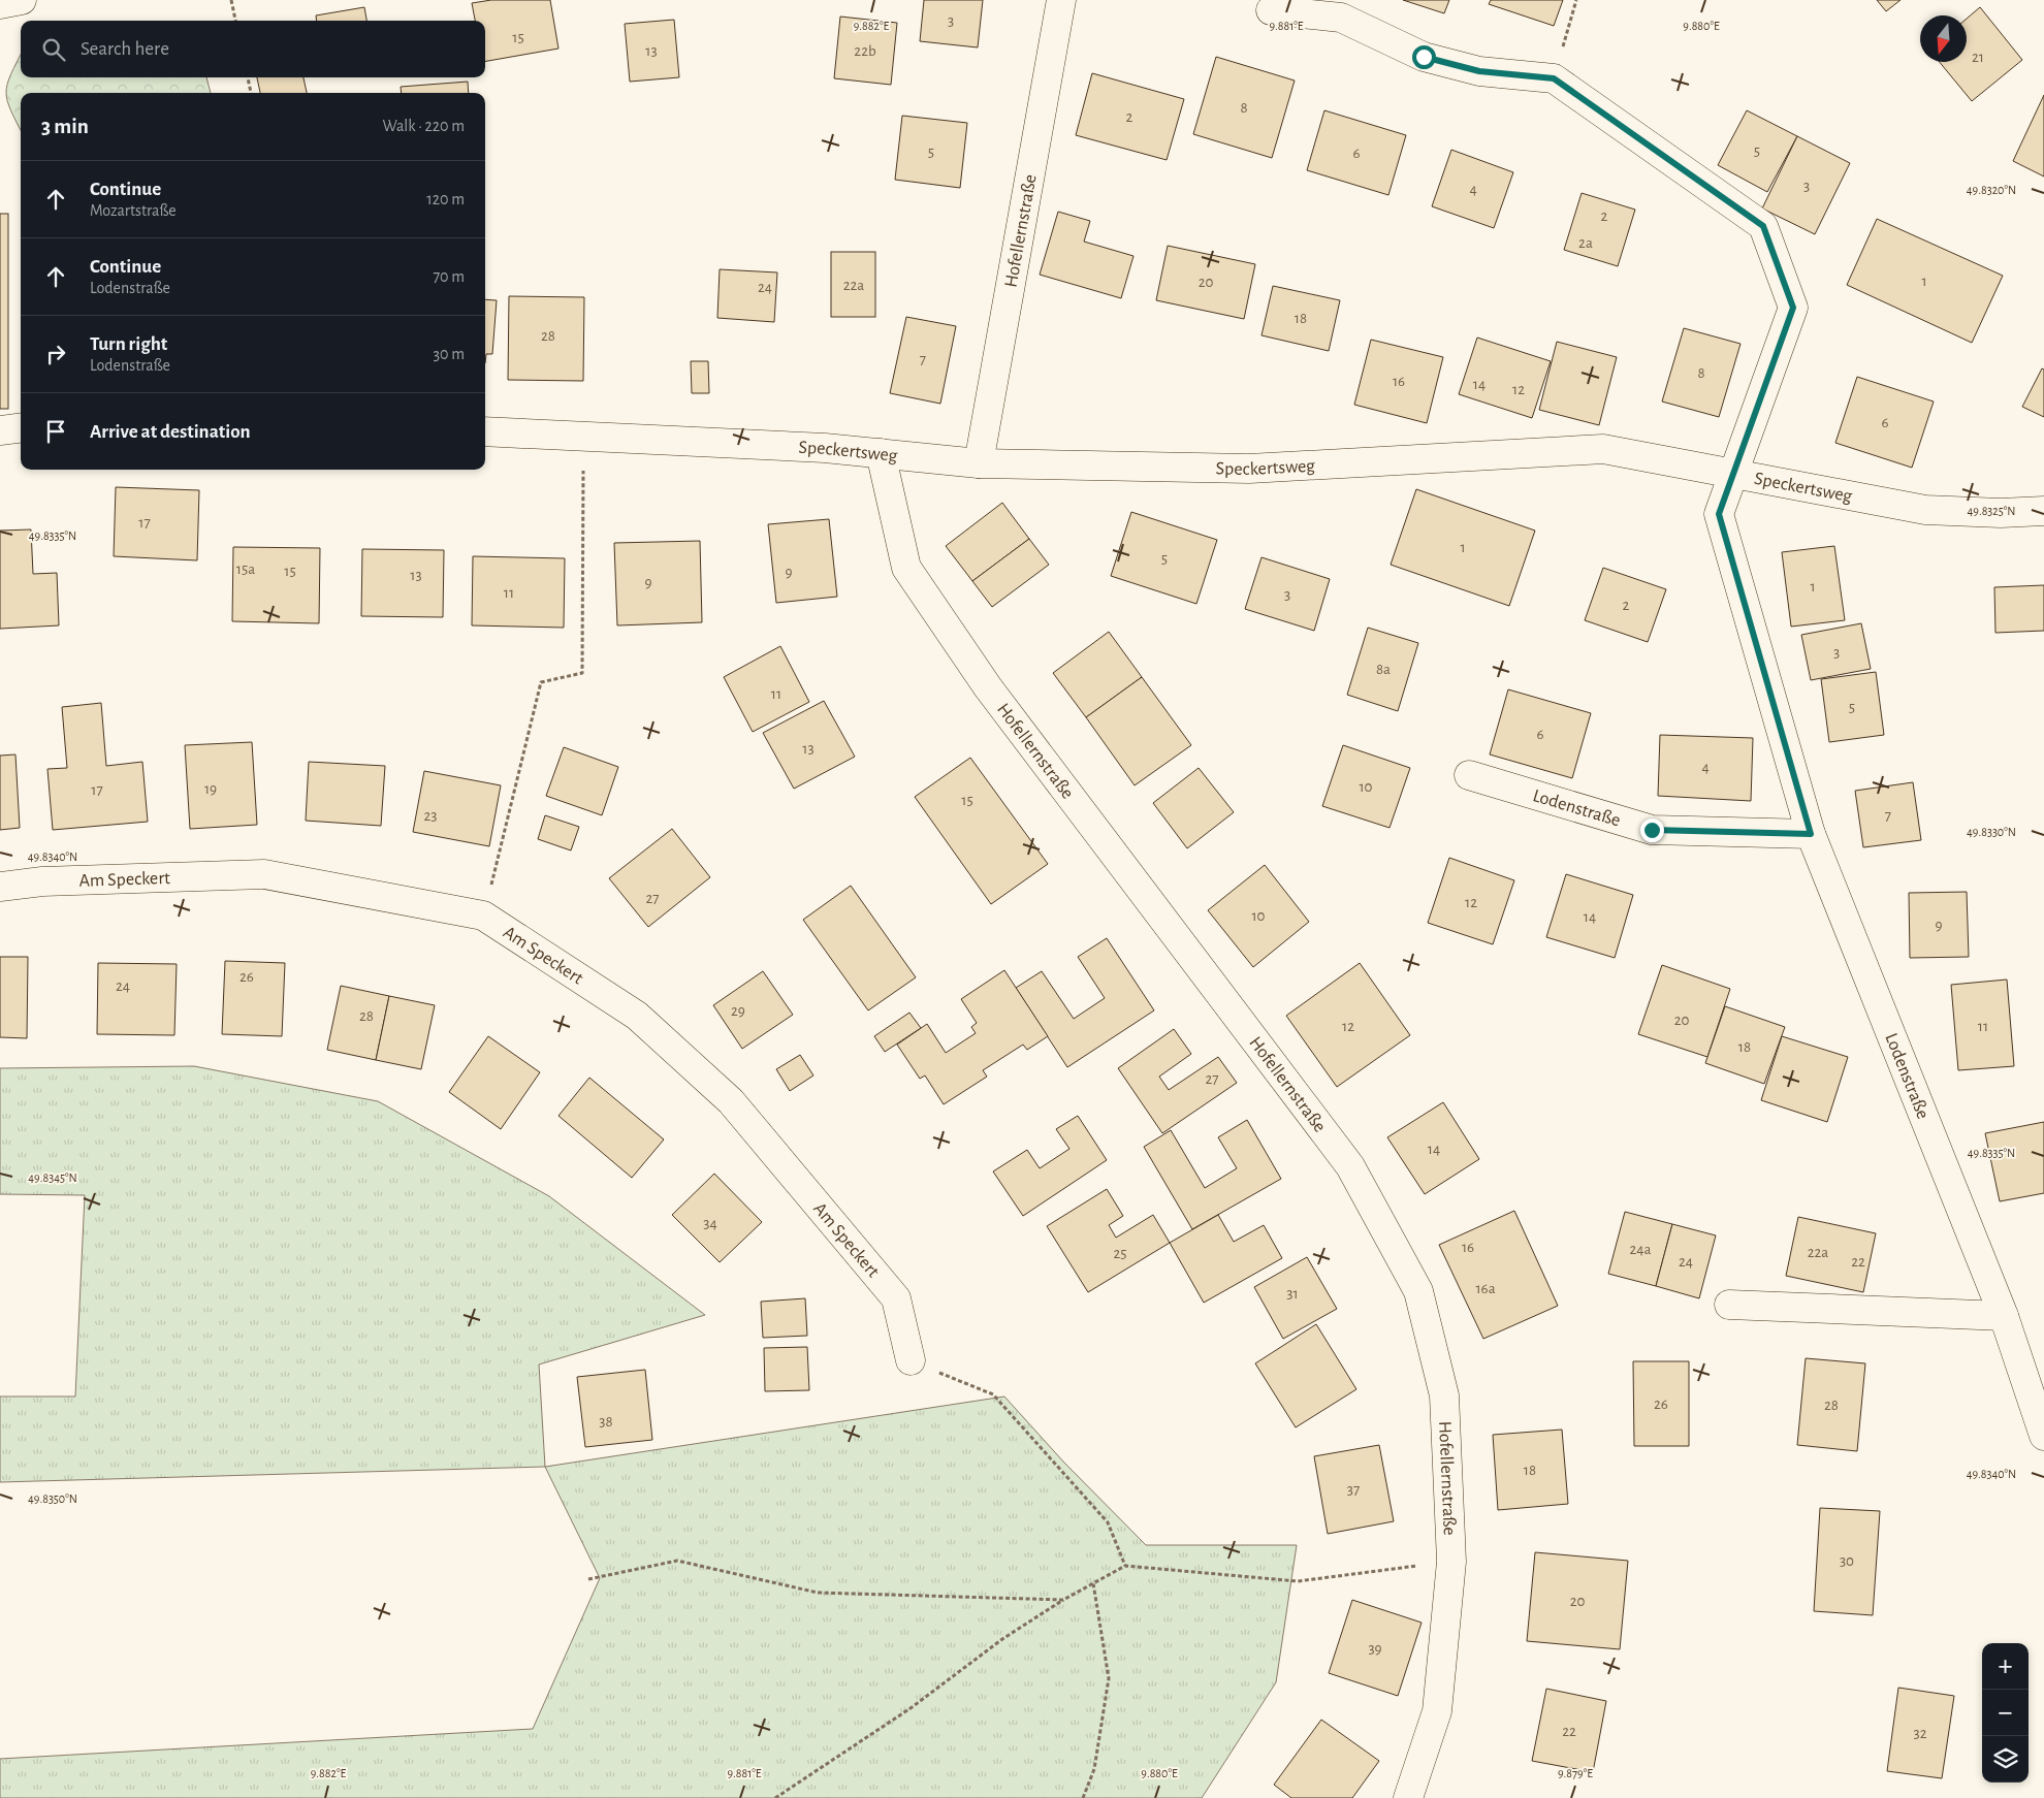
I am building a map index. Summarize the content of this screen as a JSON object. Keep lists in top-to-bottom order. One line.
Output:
{"streets":{"street":["Hofellernstraße","Speckertsweg","Lodenstraße","Am Speckert"]},"crossings":[["Hofellernstraße","Speckertsweg"],["Speckertsweg","Lodenstraße"]],"house_numbers":["3","15","13","22b","21","8","2","5","5","6","3","4","2","2a","1","20","22a","24","18","28","7","8","16","14","12","6","17","1","5","15a","15","9","13","9","1","11","3","2","3","8a","11","5","6","13","4","10","19","17","15","23","7","27","12","10","14","9","26","24","29","28","20","12","11","18","27","14","34","16","24a","22a","25","24","22","16a","31","26","28","38","18","37","30","20","39","22","32"],"north":"bottom","page":{"search":"Search here","heading":["3 min","Walk · 220 m"],"list":[["Continue","Mozartstraße","120 m"],["Continue","Lodenstraße","70 m"],["Turn right","Lodenstraße","30 m"],"Arrive at destination"],"map_buttons":["+","−"]},"coordinates":["9.882°E","9.881°E","9.880°E","49.8320°N","49.8325°N","49.8335°N","49.8330°N","49.8340°N","49.8345°N","49.8350°N","9.879°E"]}
